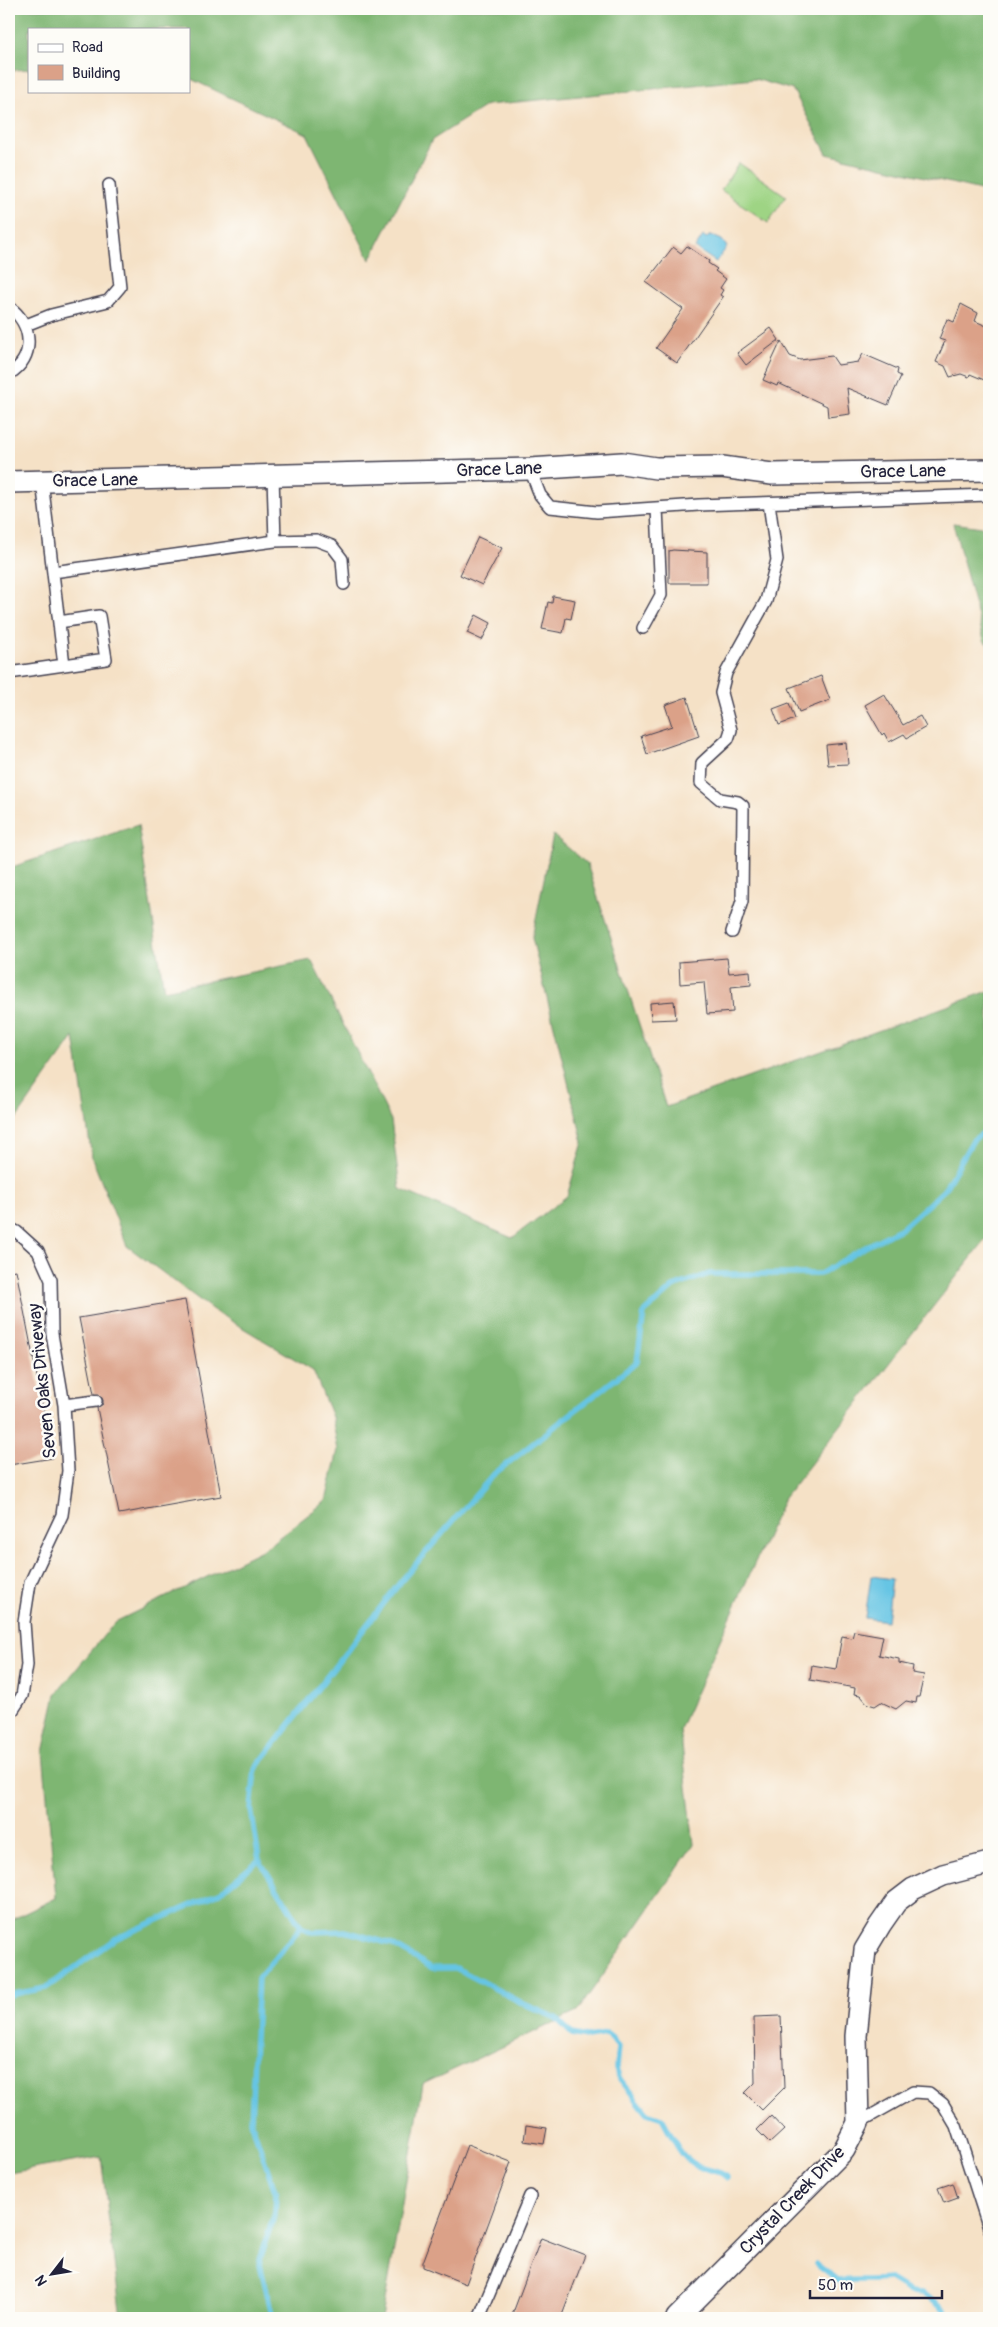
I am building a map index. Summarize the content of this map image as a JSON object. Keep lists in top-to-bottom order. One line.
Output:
{"streets":{"street":["Grace Lane","Crystal Creek Drive"],"lane":["Seven Oaks Driveway"]},"legend":["Road","Building"],"scale_bar":"50 m","north":"bottom left"}
